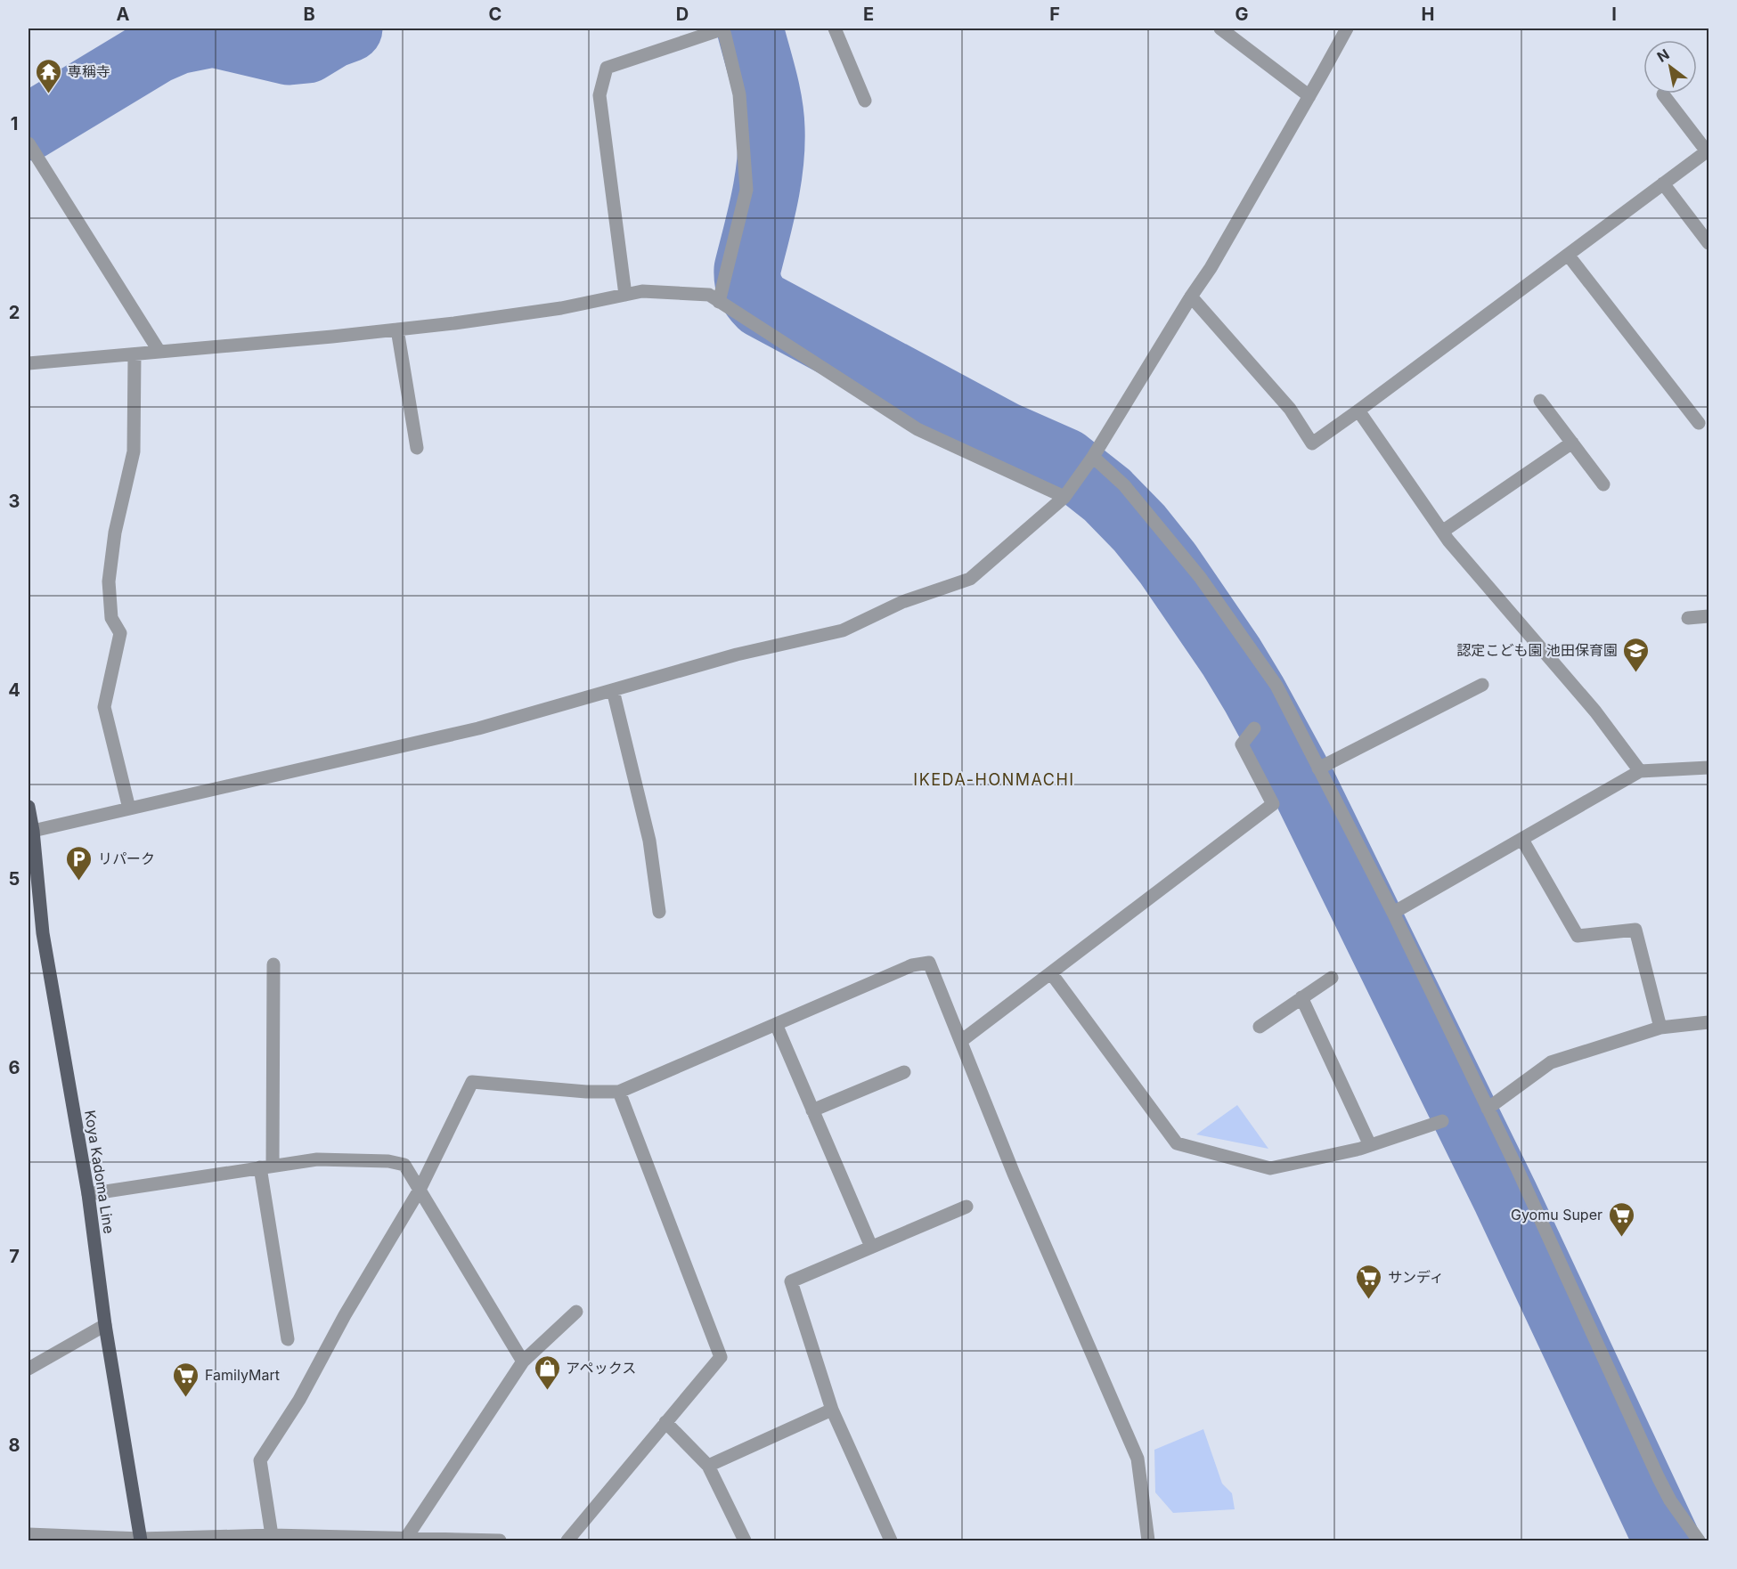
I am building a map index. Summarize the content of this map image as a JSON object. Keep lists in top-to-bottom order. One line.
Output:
{"streets":{"main road":["Koya Kadoma Line"]},"districts":["IKEDA-HONMACHI"],"places":{"temple":["専稱寺"],"school or university":["認定こども園 池田保育園"],"parking":["リパーク"],"supermarket":["Gyomu Super","サンディ","FamilyMart"],"shop":["アペックス"]},"north":"top left","grid":{"columns":["A","B","C","D","E","F","G","H","I"],"rows":["1","2","3","4","5","6","7","8"]}}
